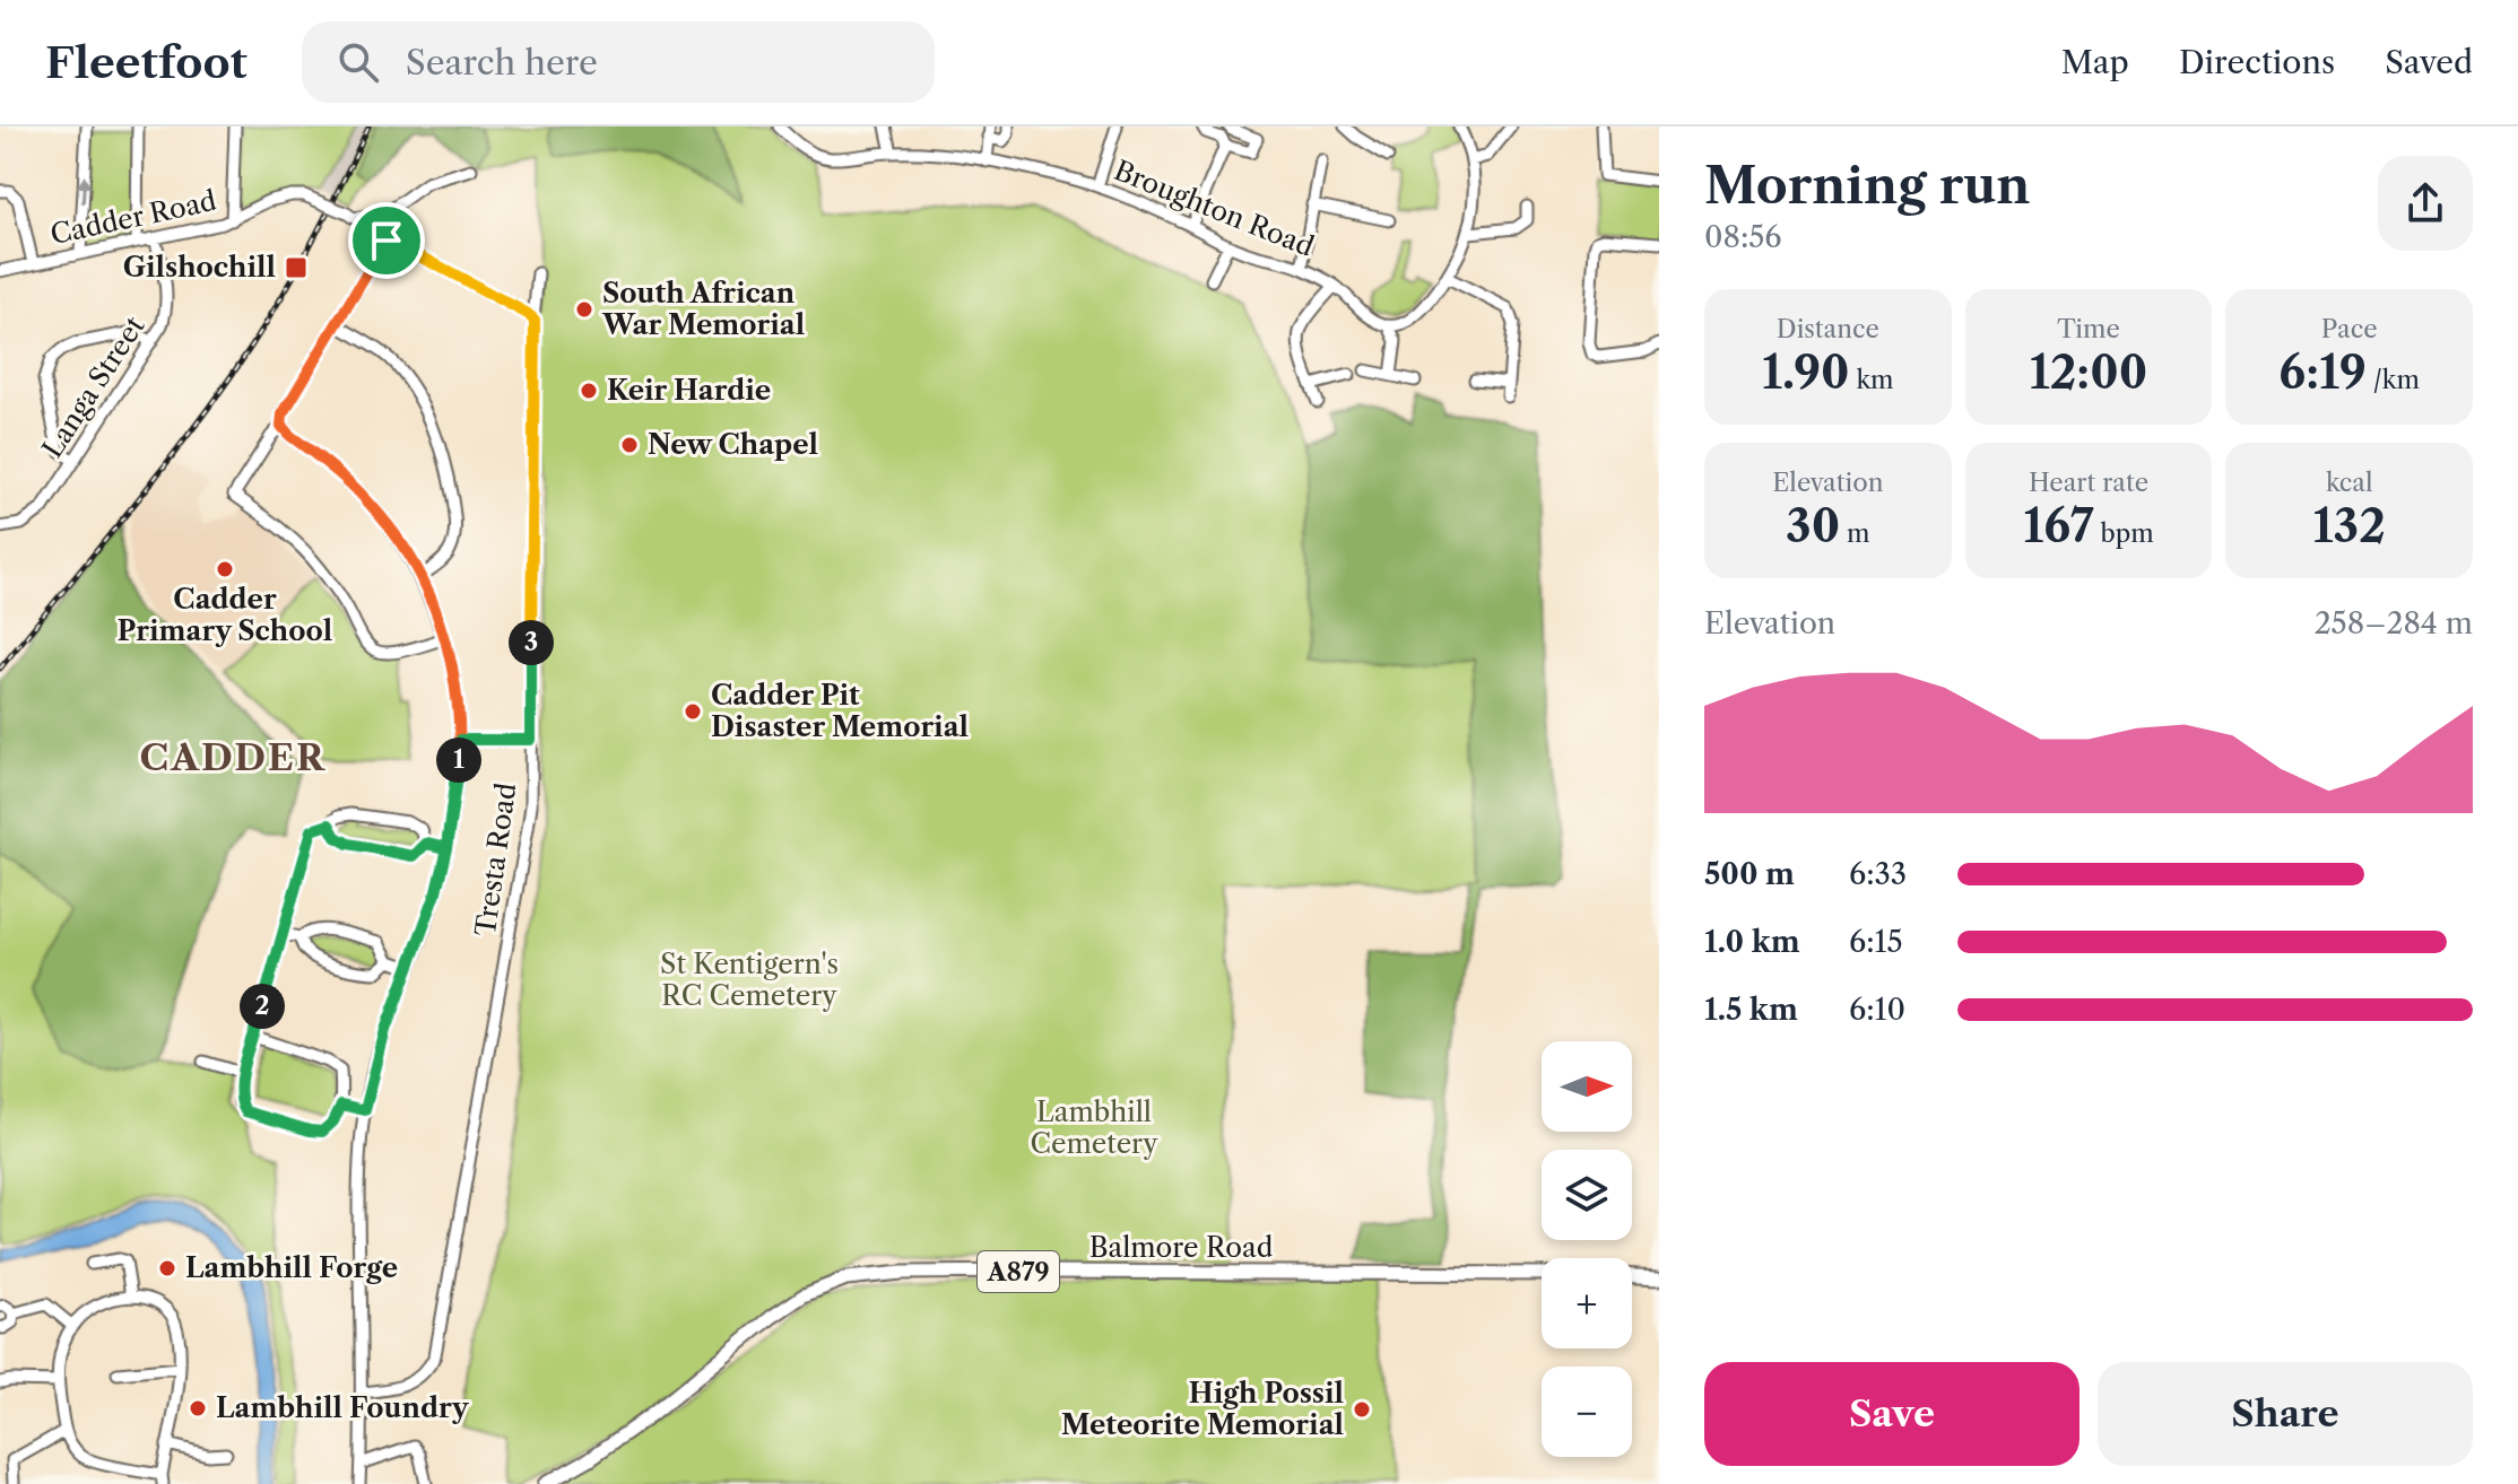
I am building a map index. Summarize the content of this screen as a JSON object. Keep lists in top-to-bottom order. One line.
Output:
{"streets":{"main road":["Balmore Road","A879"],"street":["Broughton Road","Cadder Road","Langa Street","Tresta Road"]},"crossings":[["Cadder Road","Langa Street"]],"districts":["CADDER"],"parks":["St Kentigern's RC Cemetery","Lambhill Cemetery"],"places":{"transit":["Gilshochill"],"other":["South African War Memorial","Keir Hardie","New Chapel","Cadder Primary School","Cadder Pit Disaster Memorial","Lambhill Forge","Lambhill Foundry","High Possil Meteorite Memorial"]},"north":"right","page":{"header":"Fleetfoot","search":"Search here","nav":["Map","Directions","Saved"],"heading":["Morning run","08:56"],"stats":[["Distance","1.90 km"],["Time","12:00"],["Pace","6:19 /km"],["Elevation","30 m"],["Heart rate","167 bpm"],["kcal","132"]],"chart":["Elevation","258–284 m"],"pins":["3","1","2"],"list":[{"name":"500 m","note":"6:33"},{"name":"1.0 km","note":"6:15"},{"name":"1.5 km","note":"6:10"}],"map_buttons":["+","−"],"buttons":["Save","Share"]}}
